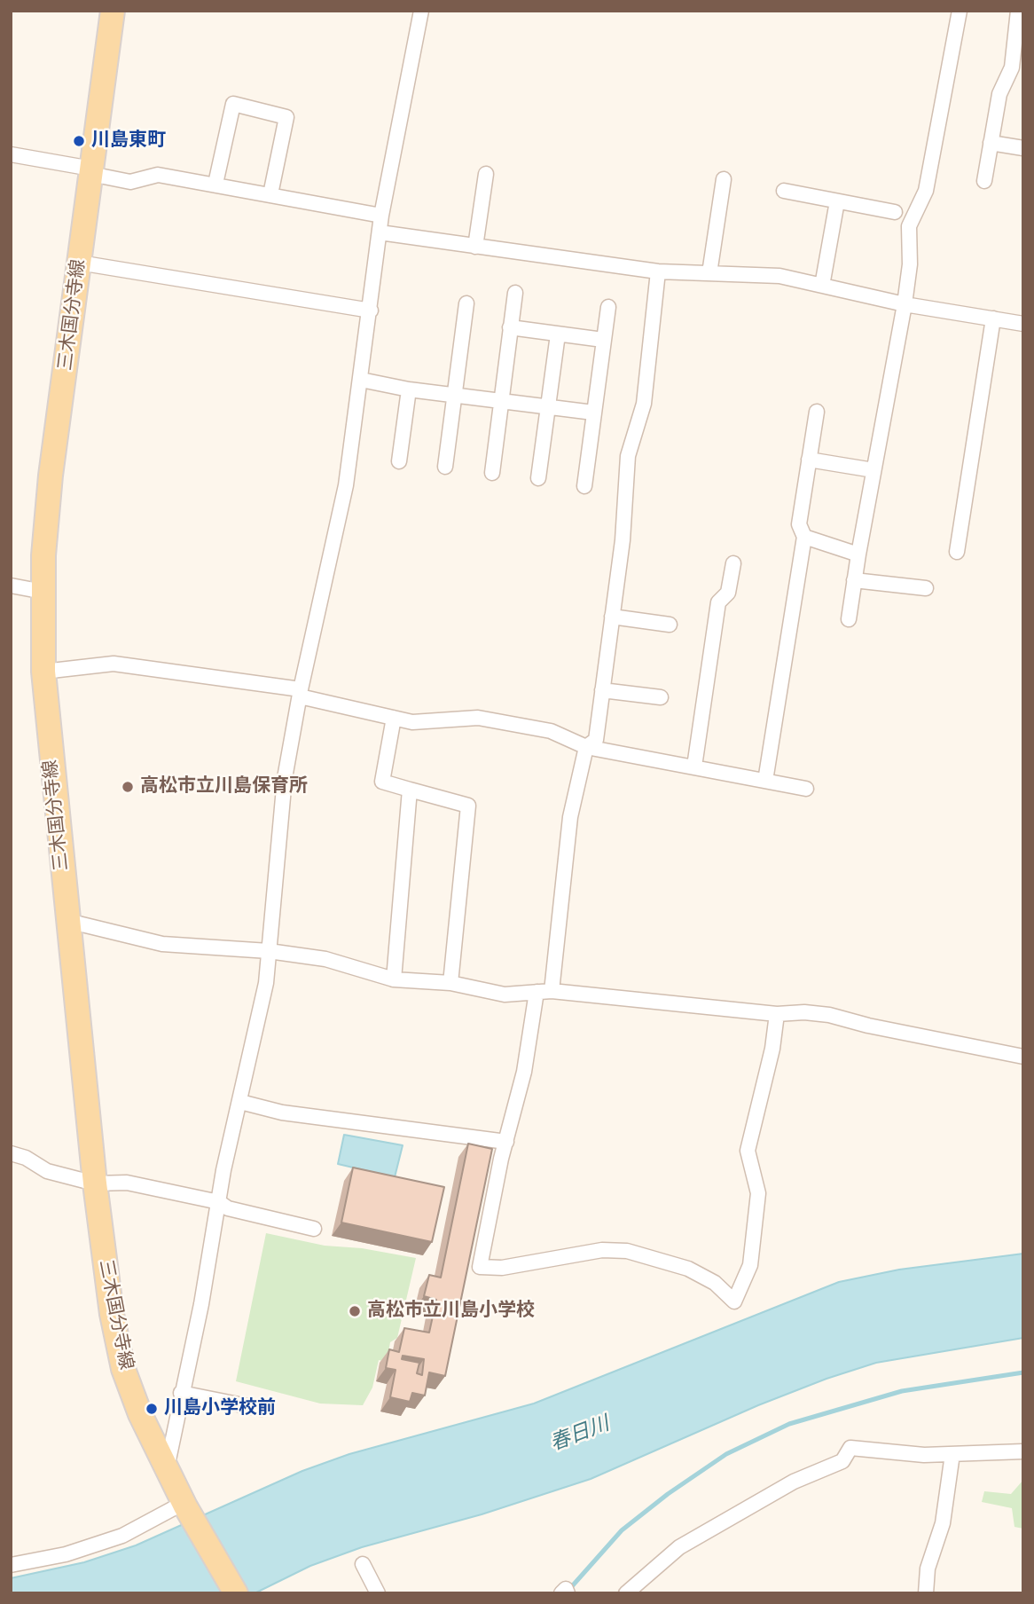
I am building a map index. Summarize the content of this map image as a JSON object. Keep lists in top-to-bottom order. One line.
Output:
{"streets":{"main road":["三木国分寺線"]},"water":["春日川"],"places":["川島東町","高松市立川島保育所","高松市立川島小学校","川島小学校前"]}
